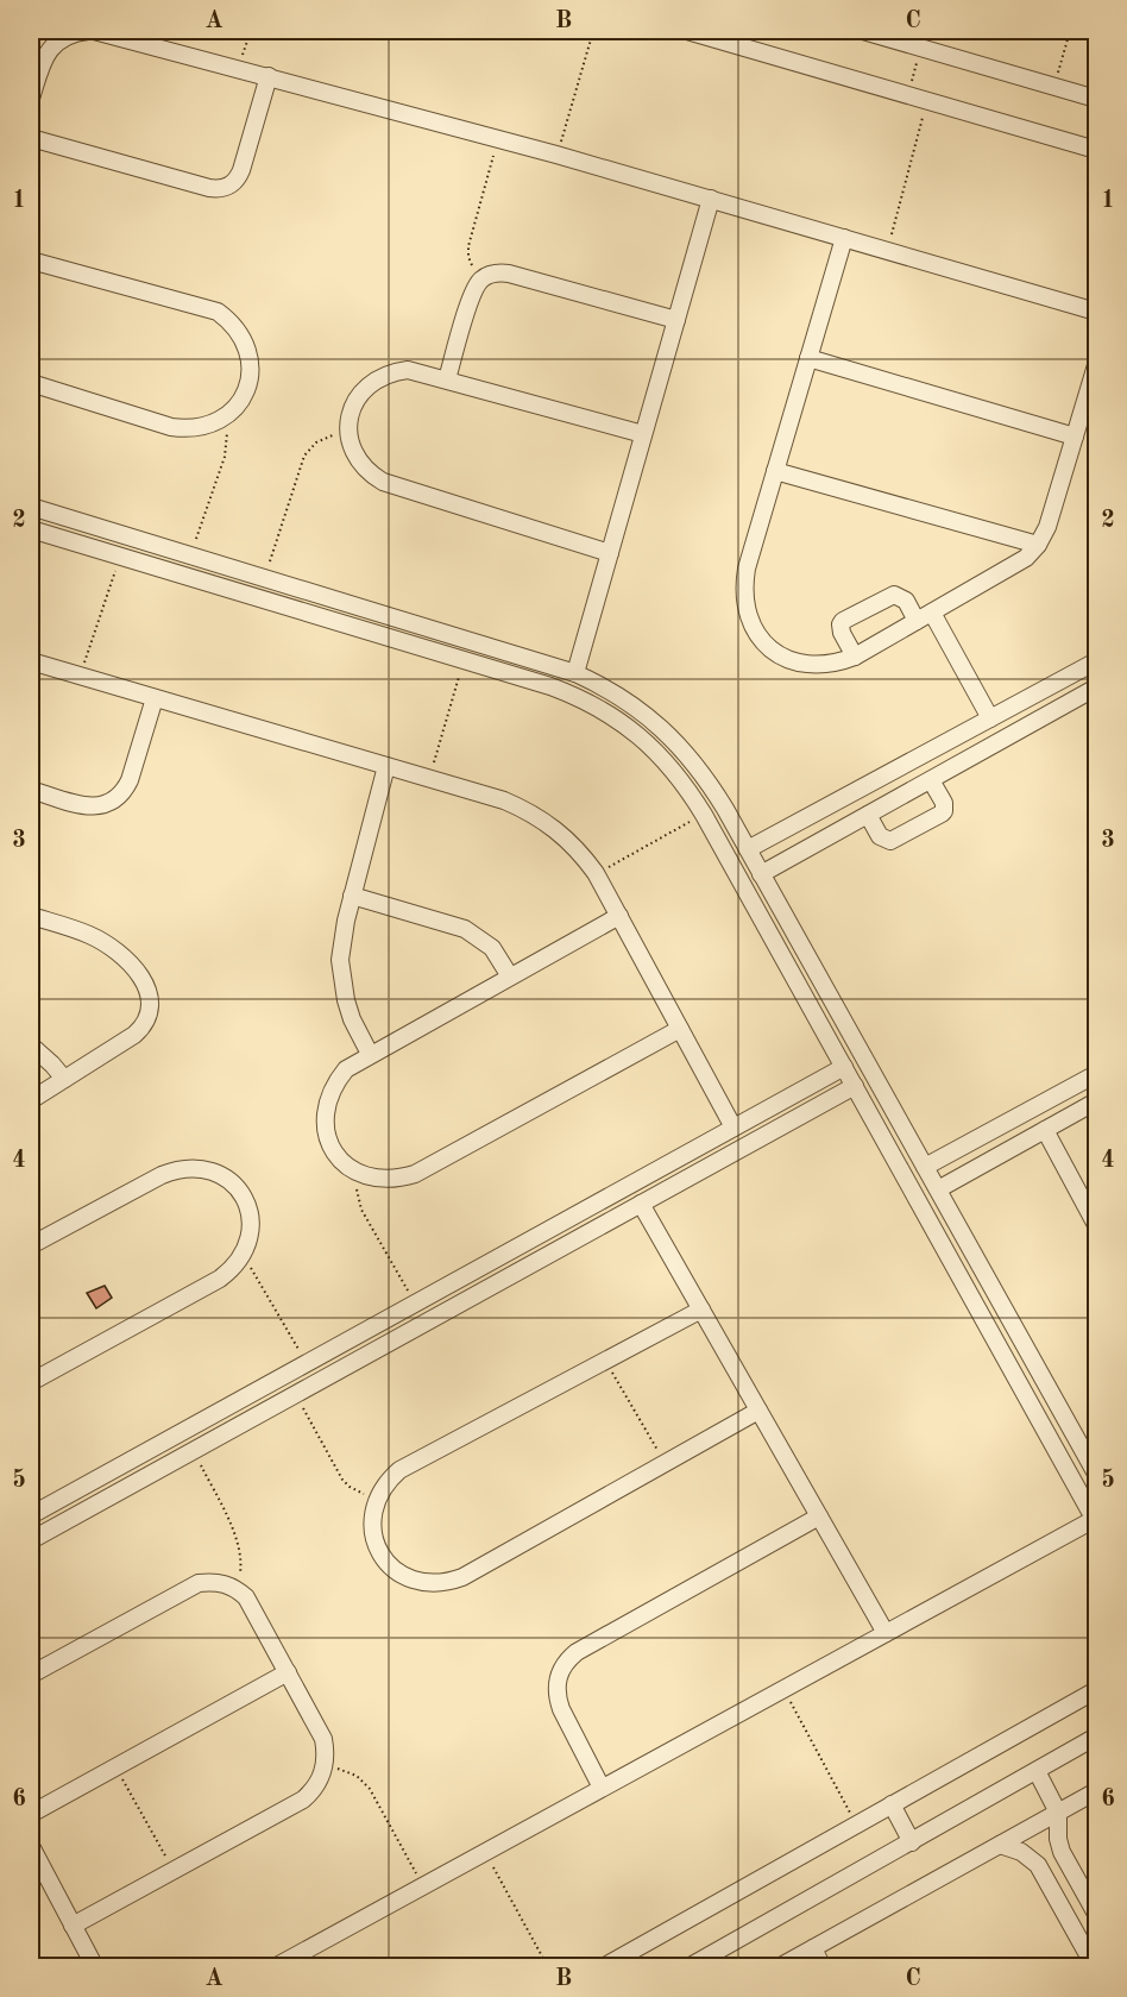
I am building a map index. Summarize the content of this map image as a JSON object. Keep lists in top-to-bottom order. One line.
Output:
{"grid":{"columns":["A","B","C"],"rows":["1","2","3","4","5","6"]}}
